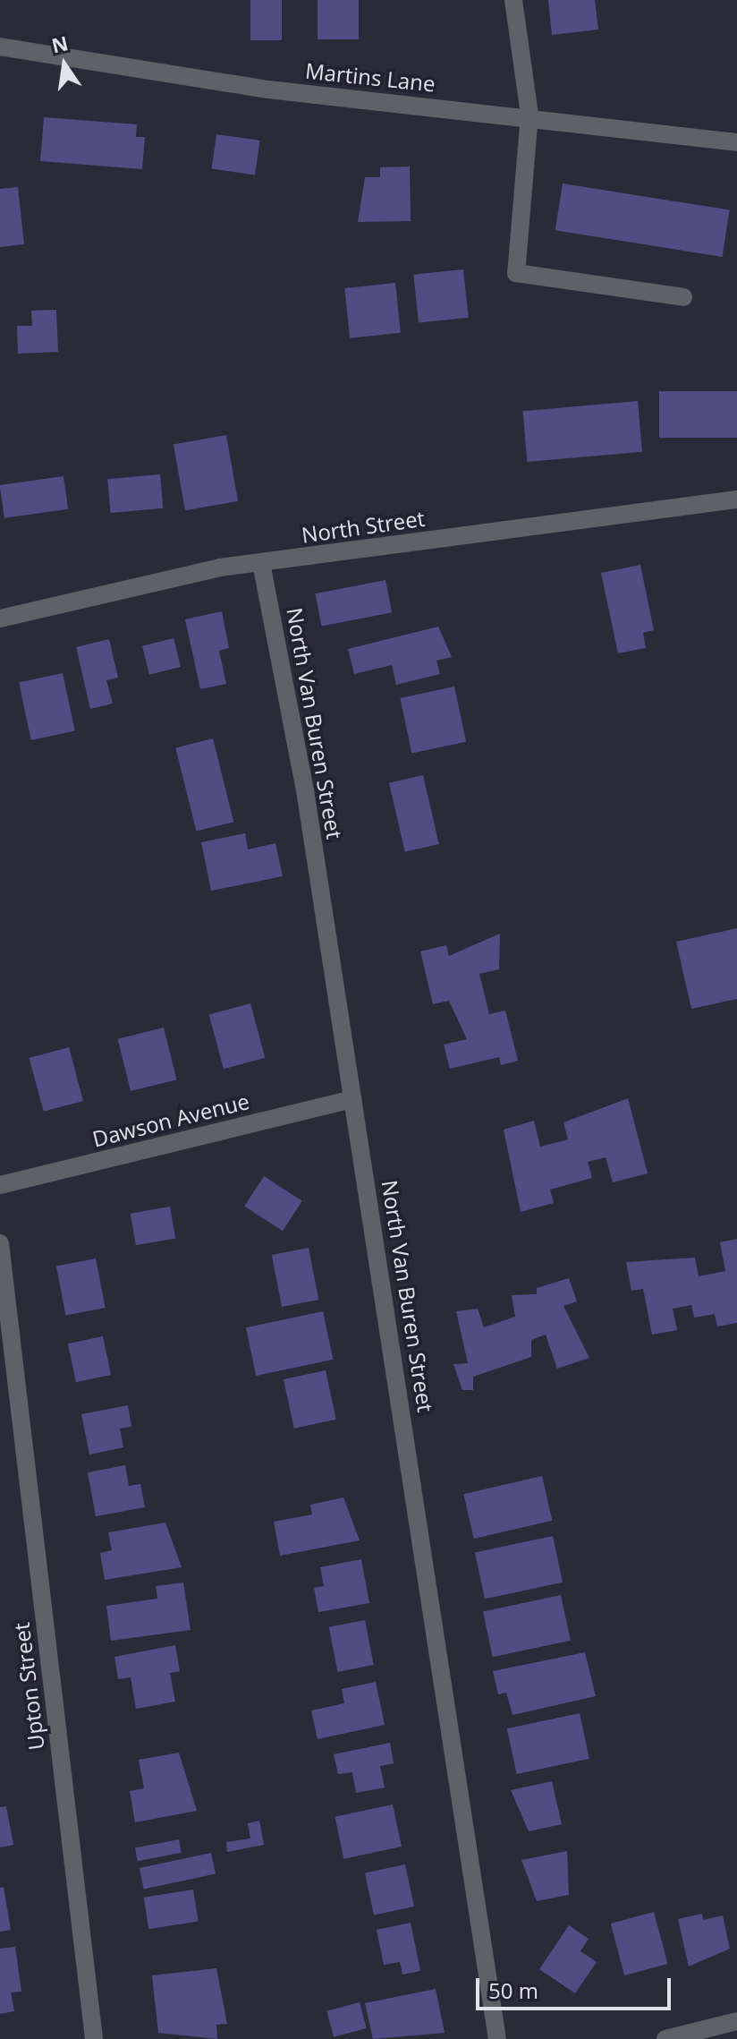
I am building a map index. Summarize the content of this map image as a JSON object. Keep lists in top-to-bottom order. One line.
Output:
{"streets":{"street":["Martins Lane","North Street","North Van Buren Street","Dawson Avenue","Upton Street"]},"crossings":[["North Street","North Van Buren Street"],["North Van Buren Street","Dawson Avenue"]],"scale_bar":"50 m","north":"top"}
